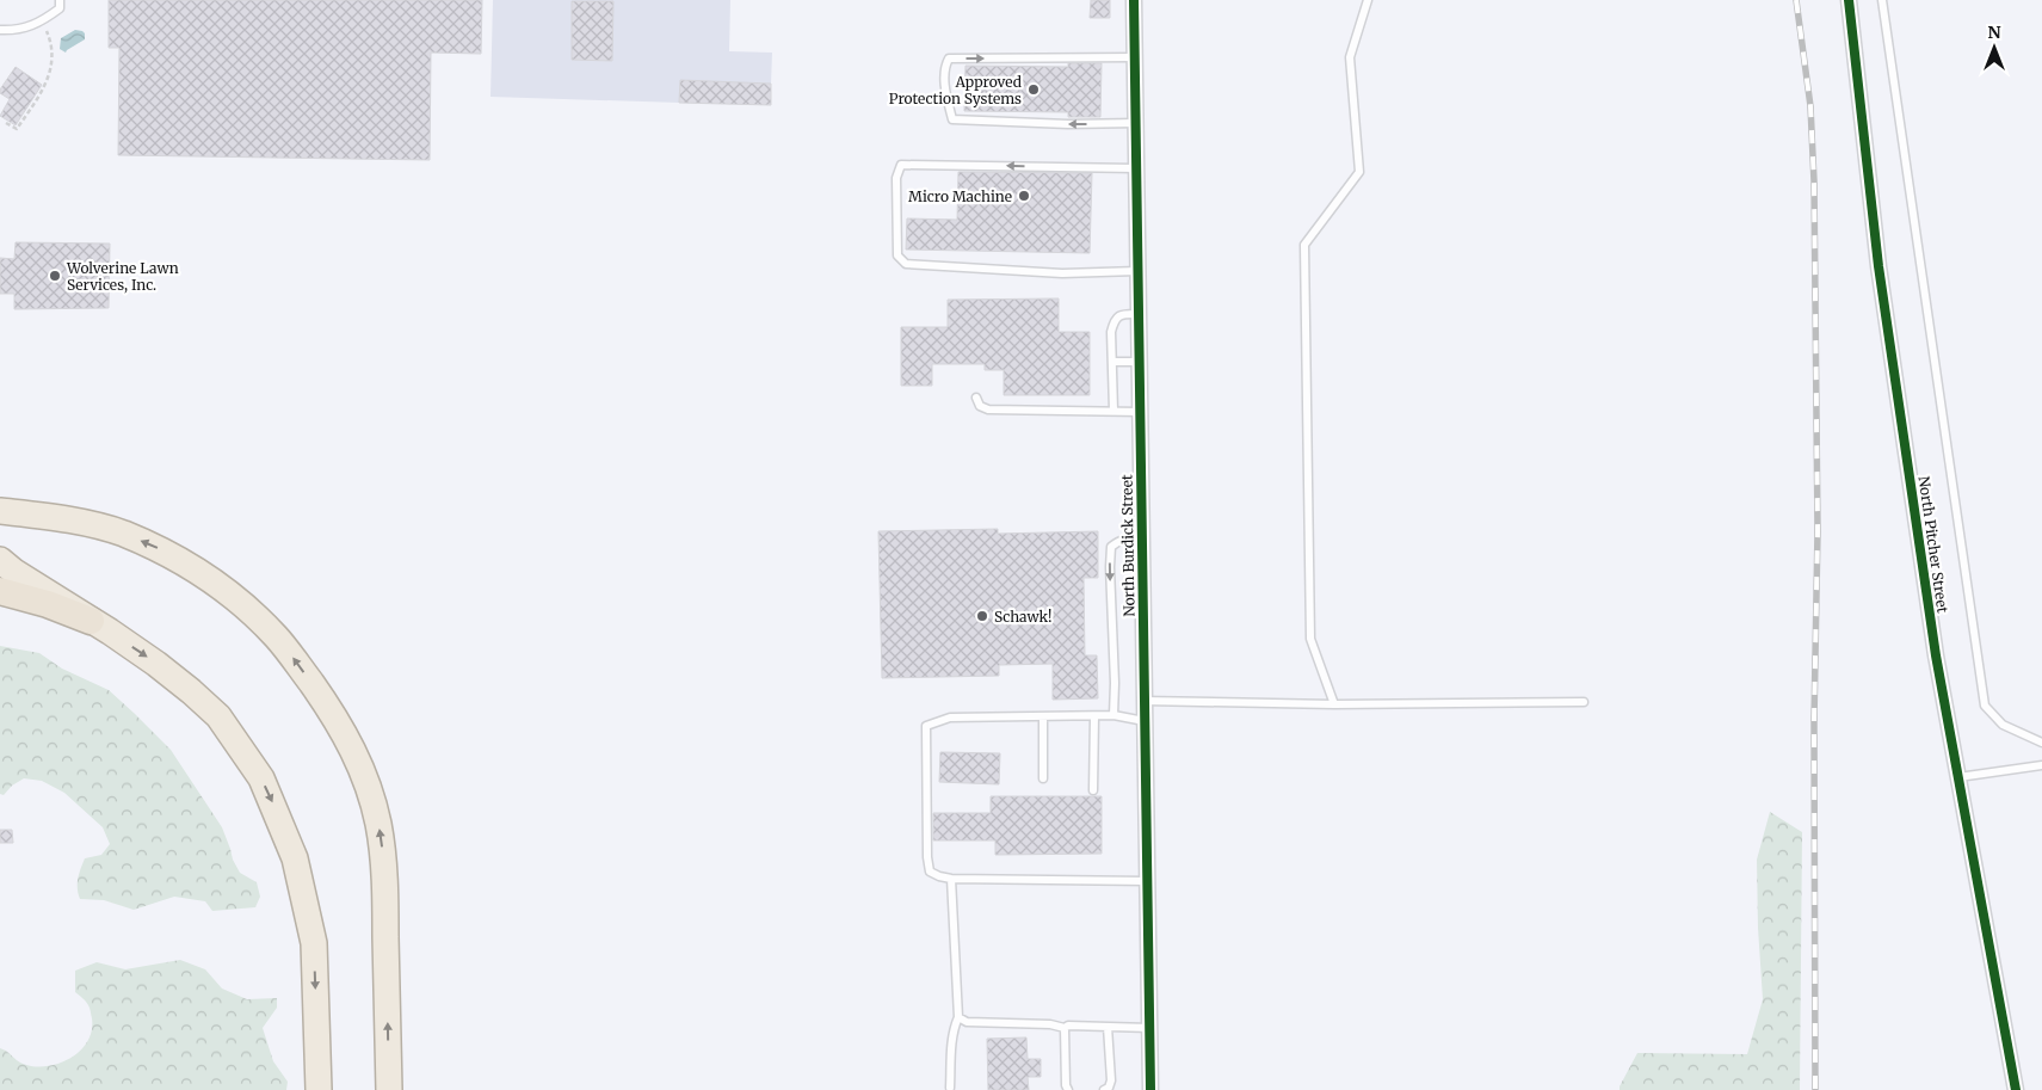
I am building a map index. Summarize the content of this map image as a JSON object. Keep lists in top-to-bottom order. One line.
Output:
{"streets":{"street":["North Pitcher Street","North Burdick Street"]},"places":["Approved Protection Systems","Micro Machine","Wolverine Lawn Services, Inc.","Schawk!"],"north":"top"}
